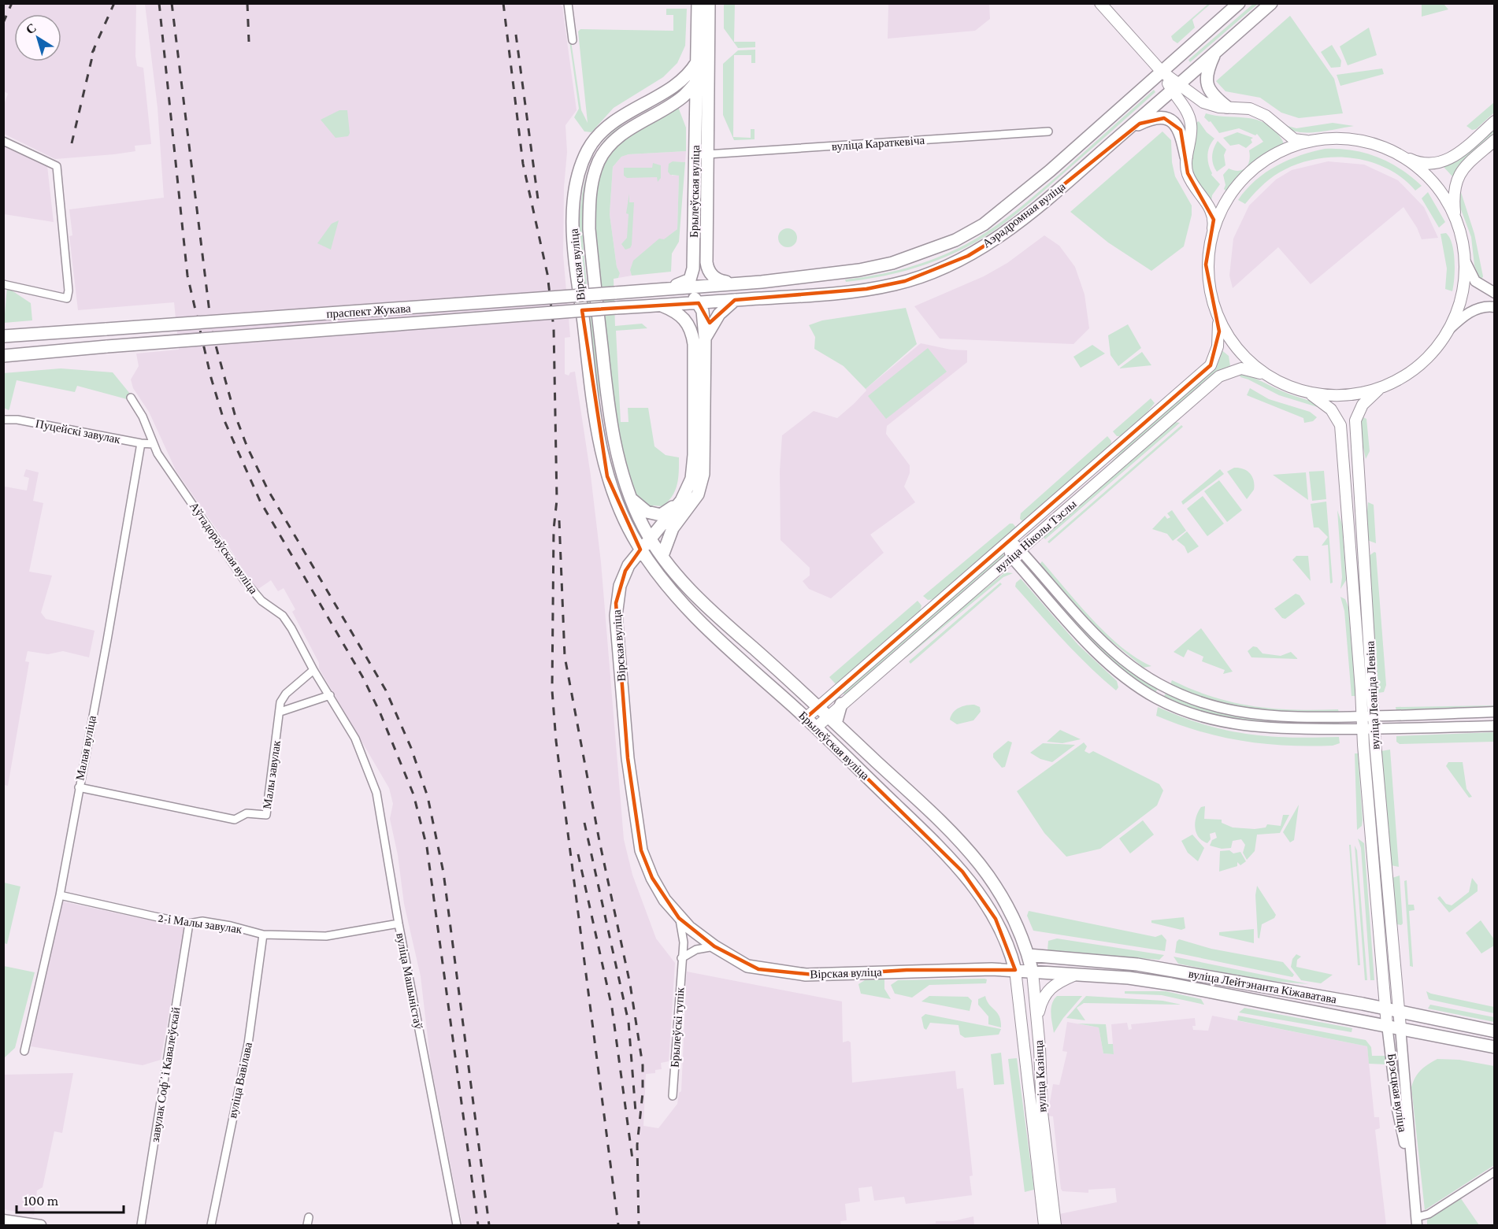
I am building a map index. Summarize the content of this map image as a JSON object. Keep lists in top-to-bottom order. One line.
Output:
{"streets":{"main road":["Брылеўская вуліца","Аэрадромная вуліца","Вірская вуліца","праспект Жукава","вуліца Ніколы Тэслы","вуліца Леаніда Левіна","вуліца Лейтэнанта Кіжаватава","вуліца Казінца","Брэсцкая вуліца"],"street":["вуліца Караткевіча","Пуцейскі завулак","Аўтадораўская вуліца","Малая вуліца","Малы завулак","2-і Малы завулак","вуліца Машыністаў","Брылеўскі тупік","завулак Софʼі Кавалеўскай","вуліца Вавілава"]},"crossings":[["вуліца Караткевіча","Брылеўская вуліца"],["Брылеўская вуліца","Аэрадромная вуліца"],["Брылеўская вуліца","Вірская вуліца"],["Брылеўская вуліца","праспект Жукава"],["Брылеўская вуліца","вуліца Ніколы Тэслы"],["Брылеўская вуліца","вуліца Лейтэнанта Кіжаватава"],["Брылеўская вуліца","вуліца Казінца"],["Аэрадромная вуліца","праспект Жукава"],["Вірская вуліца","вуліца Лейтэнанта Кіжаватава"],["Вірская вуліца","Брылеўскі тупік"],["Вірская вуліца","вуліца Казінца"],["Пуцейскі завулак","Аўтадораўская вуліца"],["Пуцейскі завулак","Малая вуліца"],["Аўтадораўская вуліца","Малы завулак"],["Аўтадораўская вуліца","вуліца Машыністаў"],["вуліца Леаніда Левіна","вуліца Лейтэнанта Кіжаватава"],["вуліца Леаніда Левіна","Брэсцкая вуліца"],["Малая вуліца","Малы завулак"],["Малая вуліца","2-і Малы завулак"],["2-і Малы завулак","вуліца Машыністаў"],["2-і Малы завулак","завулак Софʼі Кавалеўскай"],["2-і Малы завулак","вуліца Вавілава"],["вуліца Лейтэнанта Кіжаватава","вуліца Казінца"],["вуліца Лейтэнанта Кіжаватава","Брэсцкая вуліца"]],"scale_bar":"100 m","north":"top left"}
